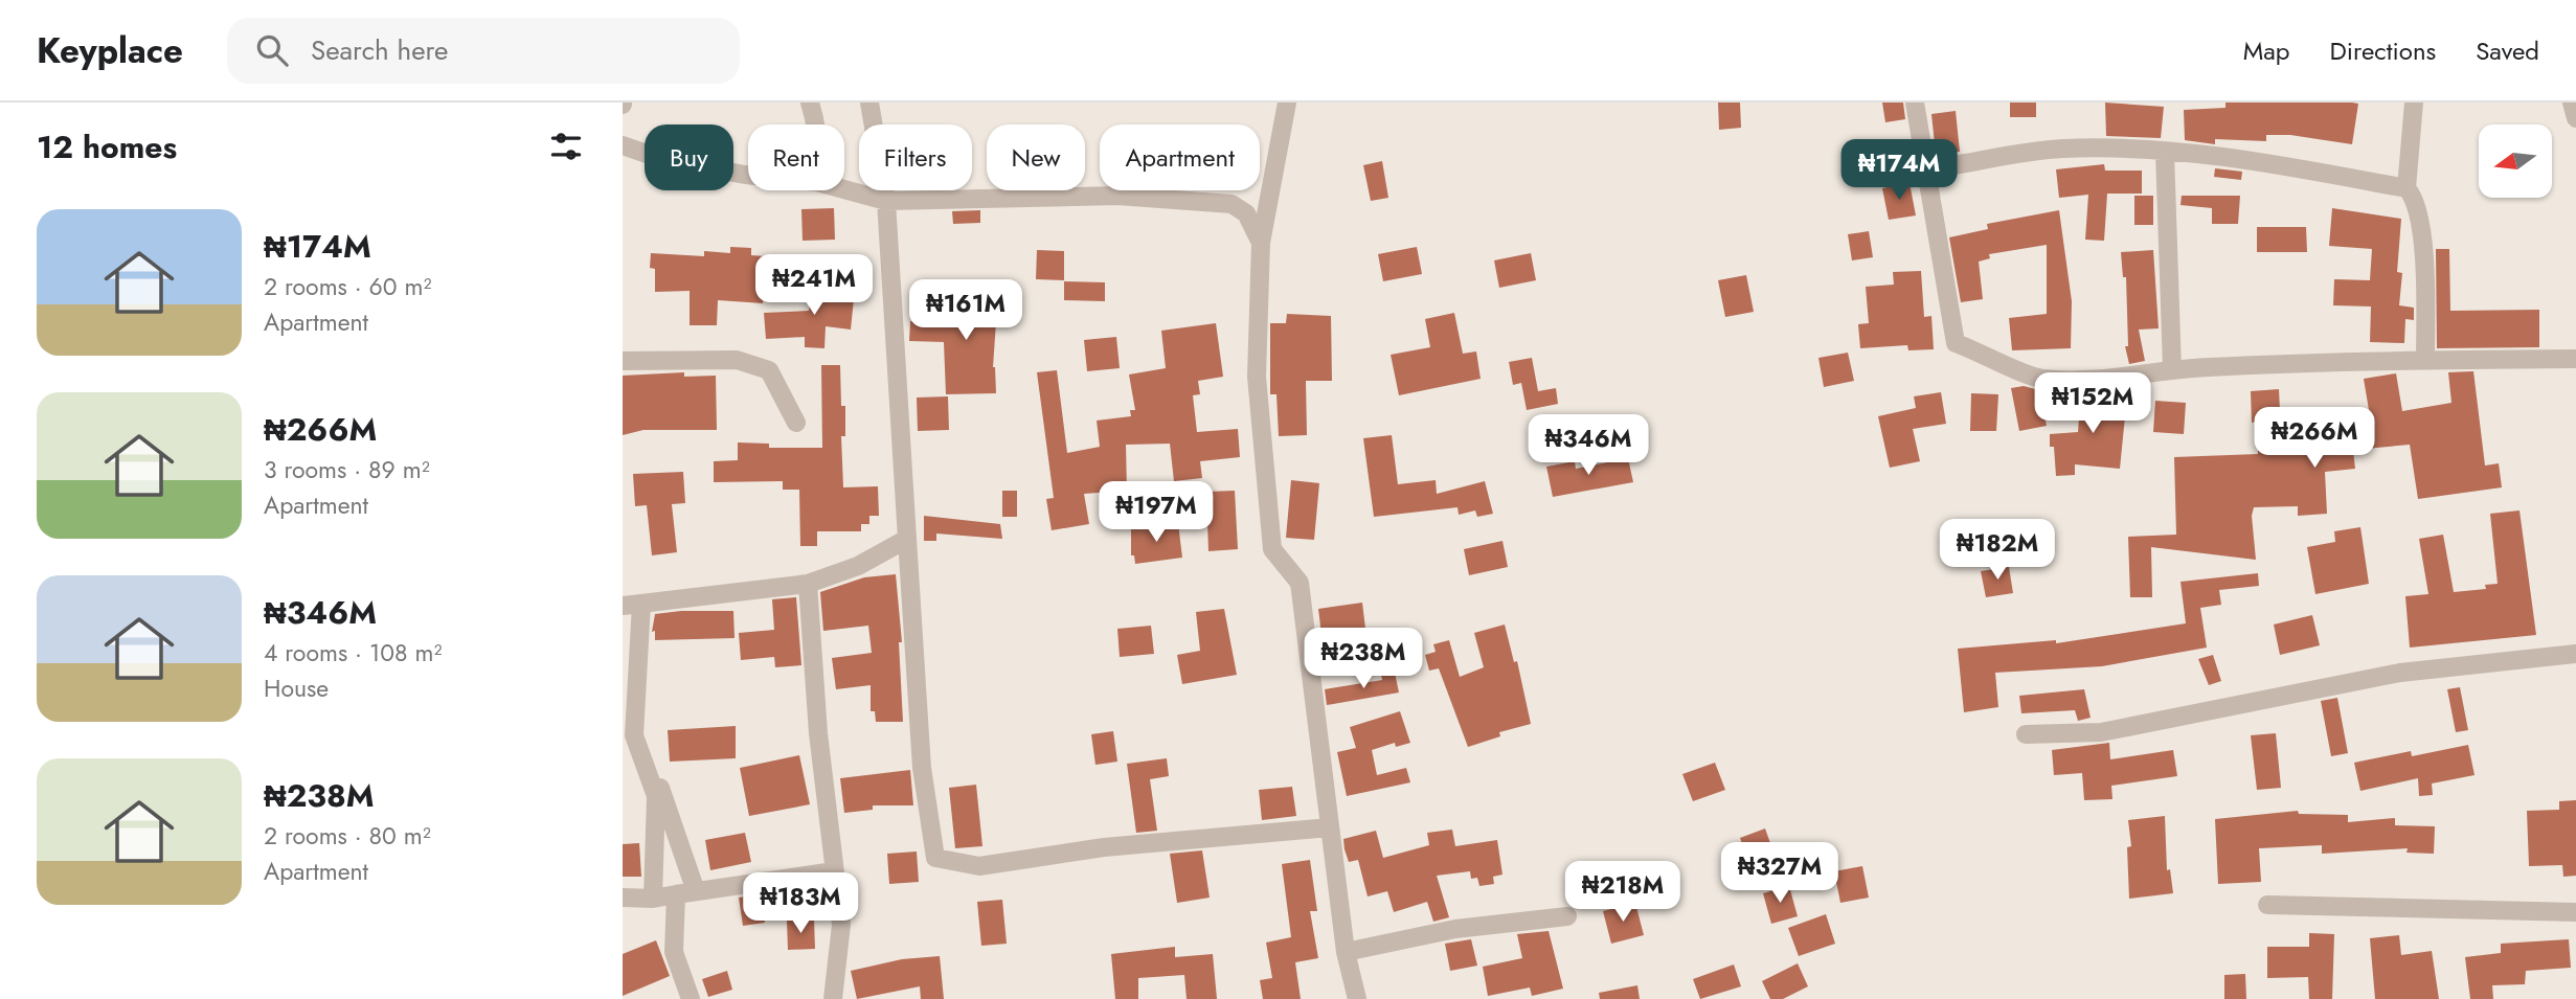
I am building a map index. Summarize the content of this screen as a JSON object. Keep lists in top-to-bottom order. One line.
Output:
{"north":"left","page":{"header":"Keyplace","search":"Search here","nav":["Map","Directions","Saved"],"heading":"12 homes","chip":["Buy","Rent","Filters","New","Apartment"],"price":["₦174M","₦241M","₦161M","₦152M","₦266M","₦346M","₦197M","₦182M","₦238M","₦327M","₦218M","₦183M"],"list":[{"name":"₦174M","note":"2 rooms · 60 m² · Apartment"},{"name":"₦266M","note":"3 rooms · 89 m² · Apartment"},{"name":"₦346M","note":"4 rooms · 108 m² · House"},{"name":"₦238M","note":"2 rooms · 80 m² · Apartment"}]}}
